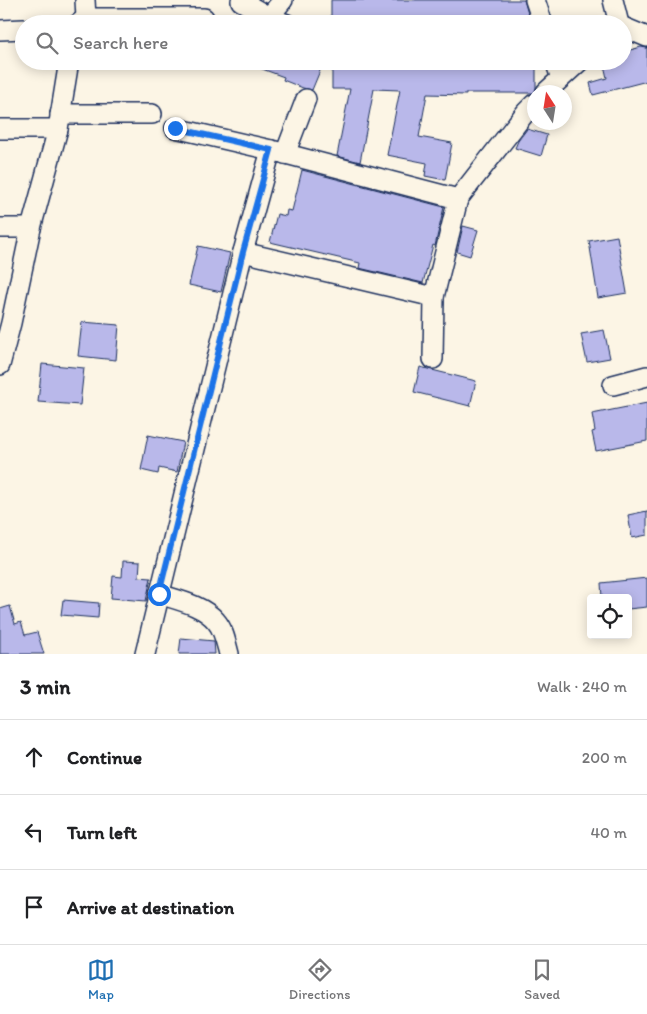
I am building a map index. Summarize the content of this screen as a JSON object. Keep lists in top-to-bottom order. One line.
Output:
{"north":"top","page":{"search":"Search here","heading":["3 min","Walk · 240 m"],"list":[["Continue","200 m"],["Turn left","40 m"],"Arrive at destination"],"nav":["Map","Directions","Saved"]}}
